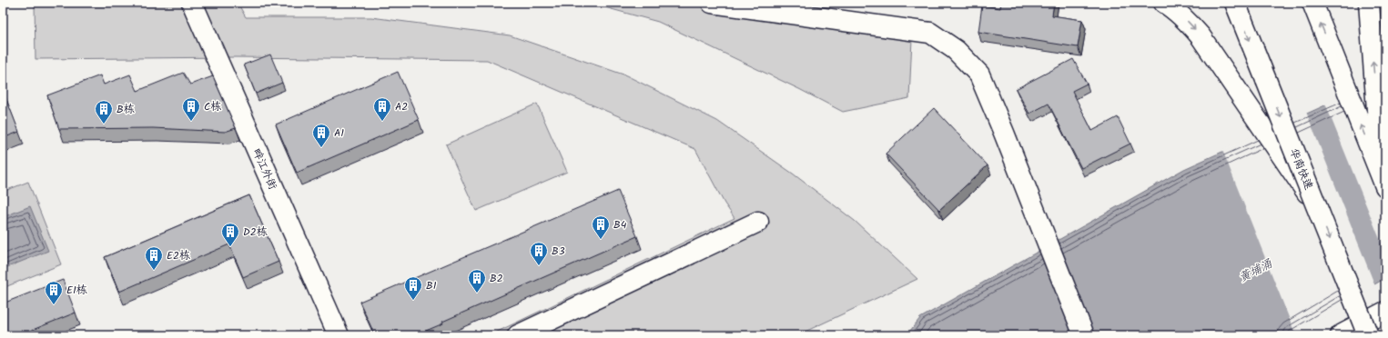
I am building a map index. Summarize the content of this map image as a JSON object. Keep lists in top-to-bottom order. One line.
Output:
{"streets":{"main road":["畔江外街","华南快速"]},"water":["黄埔涌"],"places":{"building":["C栋","A2","B栋","A1","B4","D2栋","B3","E2栋","B2","B1","E1栋"]}}
